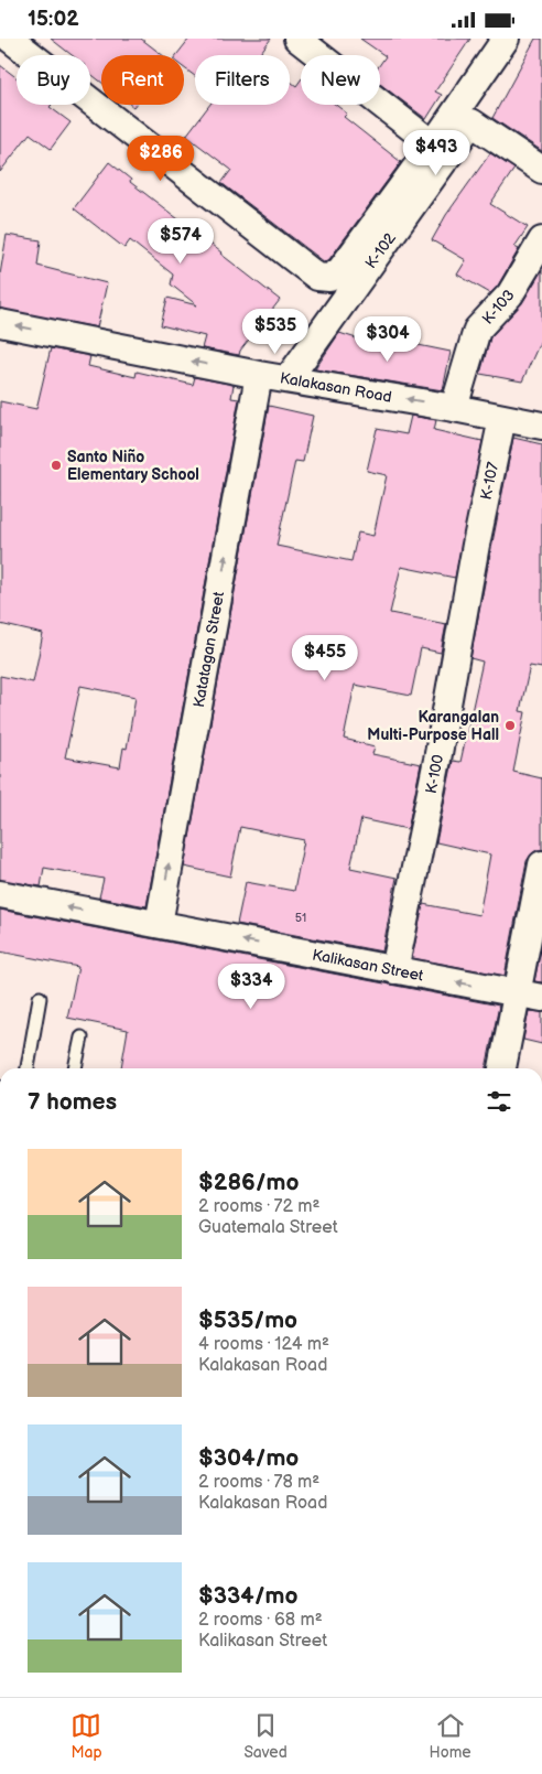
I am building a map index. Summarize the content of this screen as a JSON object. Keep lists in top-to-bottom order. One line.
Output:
{"streets":{"street":["K-102","K-103","Kalakasan Road","K-107","Katatagan Street","K-100","Kalikasan Street"]},"crossings":[["K-102","Kalakasan Road"],["K-103","Kalakasan Road"],["Kalakasan Road","K-107"],["Kalakasan Road","Katatagan Street"],["K-107","K-100"],["Katatagan Street","Kalikasan Street"],["K-100","Kalikasan Street"]],"one_way":["Kalakasan Road","Katatagan Street","Kalikasan Street"],"places":["Santo Niño Elementary School","Karangalan Multi-Purpose Hall"],"house_numbers":["51"],"page":{"status":"15:02","chip":["Buy","Rent","Filters","New"],"price":["$493","$286","$574","$535","$304","$455","$334"],"heading":"7 homes","list":[{"name":"$286/mo","note":"2 rooms · 72 m² · Guatemala Street"},{"name":"$535/mo","note":"4 rooms · 124 m² · Kalakasan Road"},{"name":"$304/mo","note":"2 rooms · 78 m² · Kalakasan Road"},{"name":"$334/mo","note":"2 rooms · 68 m² · Kalikasan Street"}],"tabs":["Map","Saved","Home"]}}
